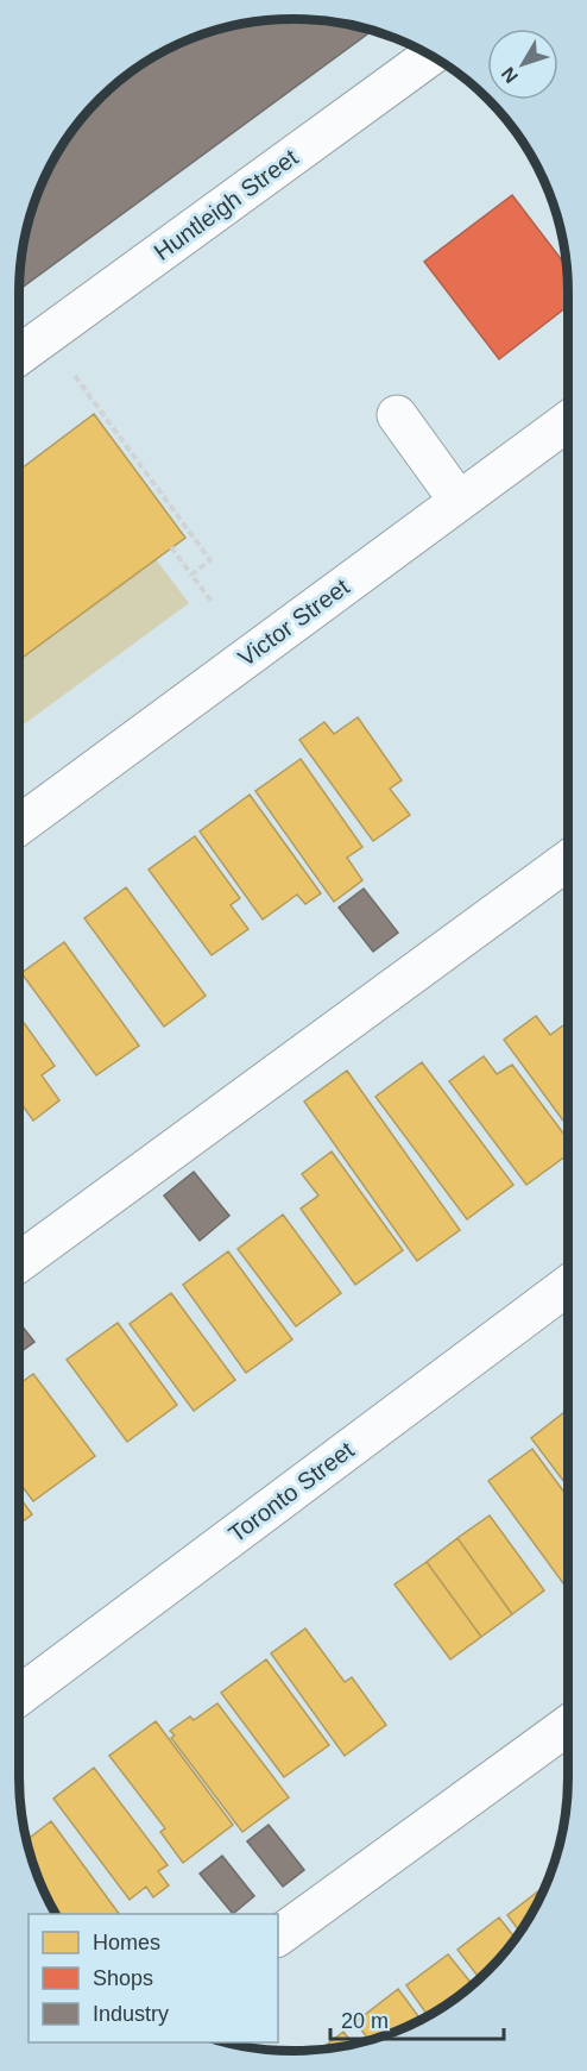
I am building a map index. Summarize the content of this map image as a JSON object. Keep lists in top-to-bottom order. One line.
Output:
{"streets":{"street":["Huntleigh Street","Victor Street","Toronto Street"]},"legend":["Homes","Shops","Industry"],"scale_bar":"20 m","north":"bottom left"}
